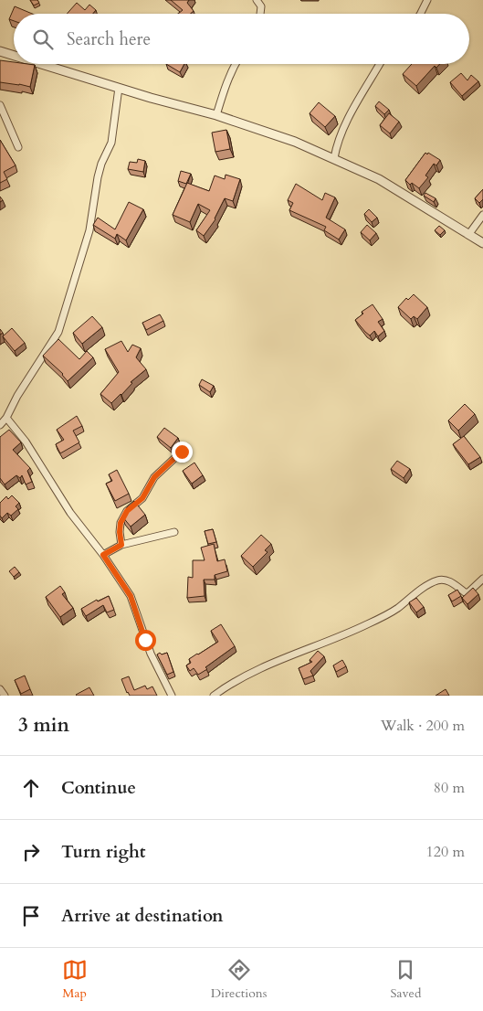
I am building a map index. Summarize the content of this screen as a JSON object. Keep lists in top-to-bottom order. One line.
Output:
{"page":{"search":"Search here","heading":["3 min","Walk · 200 m"],"list":[["Continue","80 m"],["Turn right","120 m"],"Arrive at destination"],"nav":["Map","Directions","Saved"]}}
